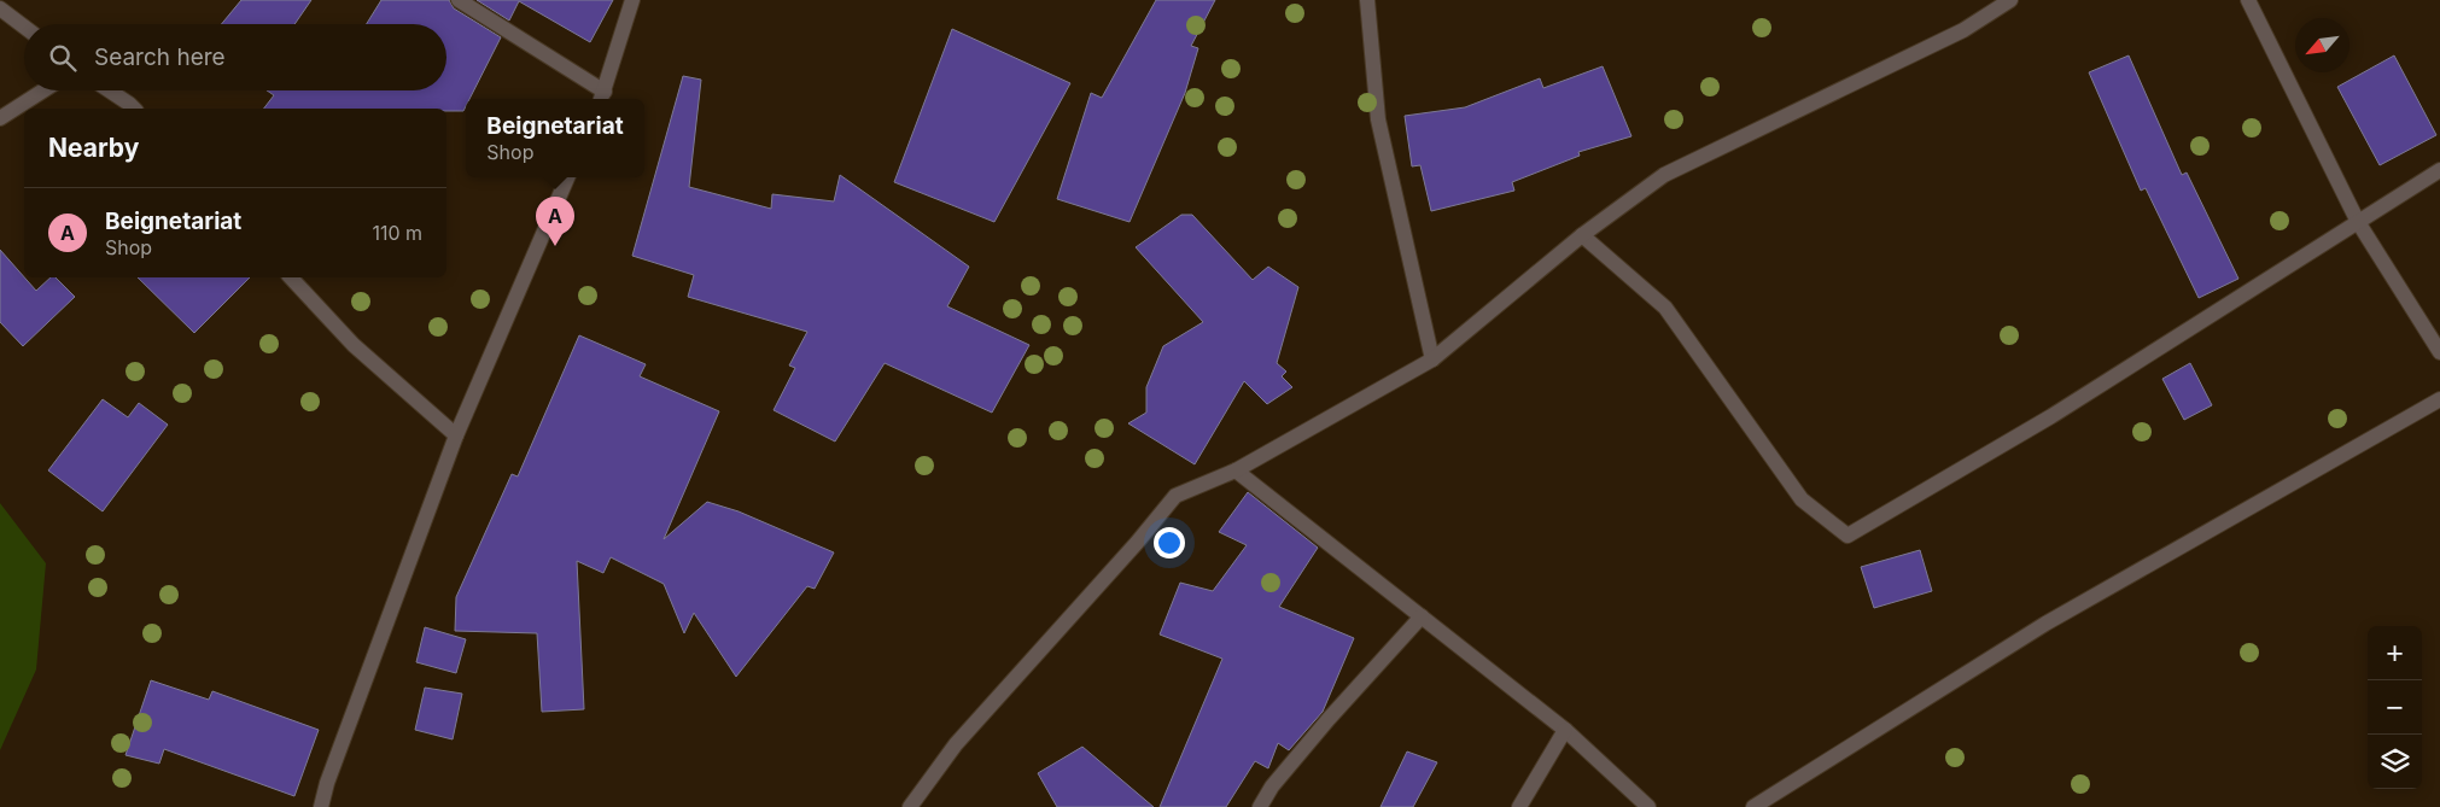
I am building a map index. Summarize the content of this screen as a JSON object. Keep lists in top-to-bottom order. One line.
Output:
{"north":"bottom left","page":{"search":"Search here","popup":["Beignetariat","Shop"],"heading":"Nearby","list":[{"mark":"A","name":"Beignetariat","note":"Shop","value":"110 m"}],"pins":"A","map_buttons":["+","−"]}}
